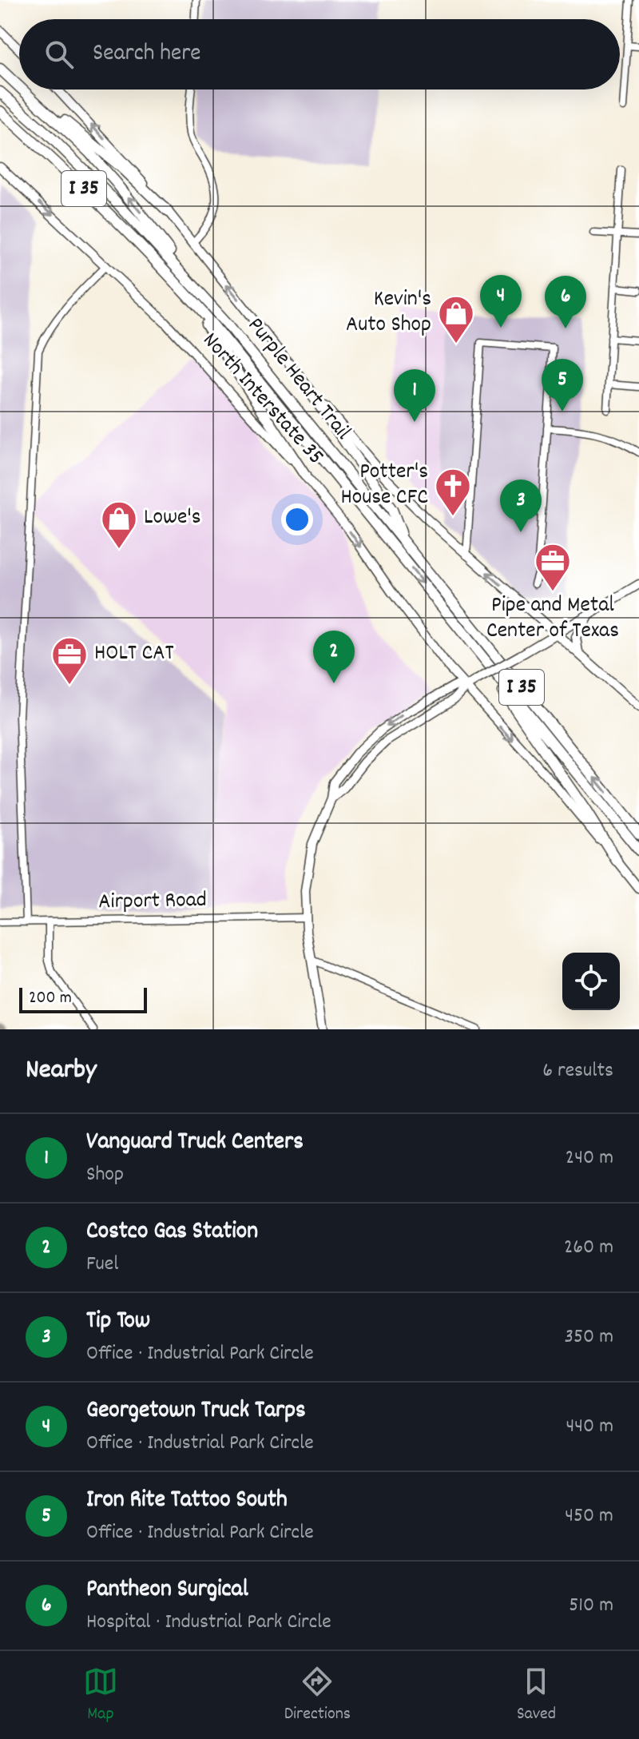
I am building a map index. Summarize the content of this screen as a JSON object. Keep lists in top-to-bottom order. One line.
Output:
{"streets":{"highway":["I 35","Purple Heart Trail"],"main road":["North Interstate 35"],"street":["Airport Road"]},"places":{"shop":["Kevin's Auto Shop","Lowe's"],"church":["Potter's House CFC"],"office":["Pipe and Metal Center of Texas","HOLT CAT"]},"scale_bar":"200 m","page":{"search":"Search here","pins":["4","6","5","1","3","2"],"scale":"200 m","heading":["Nearby","6 results"],"list":[{"mark":"1","name":"Vanguard Truck Centers","note":"Shop","value":"240 m"},{"mark":"2","name":"Costco Gas Station","note":"Fuel","value":"260 m"},{"mark":"3","name":"Tip Tow","note":"Office · Industrial Park Circle","value":"350 m"},{"mark":"4","name":"Georgetown Truck Tarps","note":"Office · Industrial Park Circle","value":"440 m"},{"mark":"5","name":"Iron Rite Tattoo South","note":"Office · Industrial Park Circle","value":"450 m"},{"mark":"6","name":"Pantheon Surgical","note":"Hospital · Industrial Park Circle","value":"510 m"}],"nav":["Map","Directions","Saved"]}}
